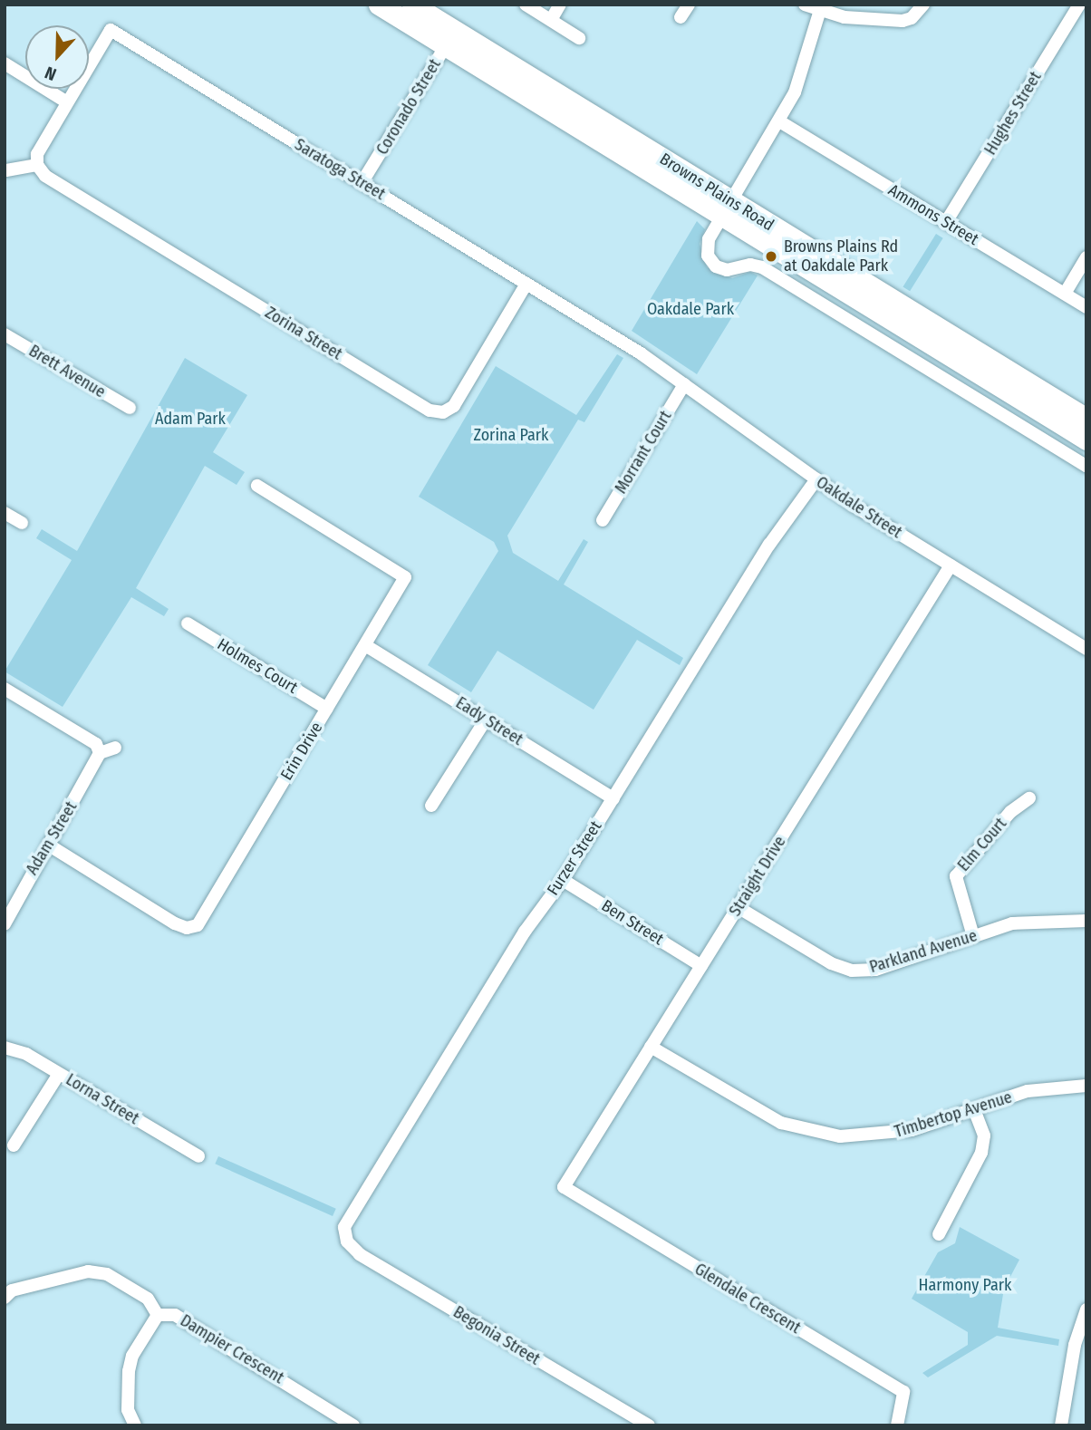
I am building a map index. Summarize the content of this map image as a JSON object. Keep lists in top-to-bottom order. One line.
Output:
{"streets":{"main road":["Browns Plains Road"],"street":["Coronado Street","Hughes Street","Saratoga Street","Ammons Street","Zorina Street","Brett Avenue","Morrant Court","Oakdale Street","Holmes Court","Eady Street","Erin Drive","Adam Street","Elm Court","Furzer Street","Straight Drive","Ben Street","Parkland Avenue","Lorna Street","Timbertop Avenue","Glendale Crescent","Begonia Street","Dampier Crescent"]},"crossings":[["Coronado Street","Saratoga Street"],["Coronado Street","Browns Plains Road"],["Hughes Street","Ammons Street"],["Saratoga Street","Zorina Street"],["Saratoga Street","Oakdale Street"],["Morrant Court","Oakdale Street"],["Oakdale Street","Furzer Street"],["Oakdale Street","Straight Drive"],["Holmes Court","Erin Drive"],["Eady Street","Erin Drive"],["Eady Street","Furzer Street"],["Erin Drive","Adam Street"],["Elm Court","Parkland Avenue"],["Furzer Street","Ben Street"],["Furzer Street","Begonia Street"],["Straight Drive","Ben Street"],["Straight Drive","Parkland Avenue"],["Straight Drive","Timbertop Avenue"],["Straight Drive","Glendale Crescent"]],"parks":["Oakdale Park","Adam Park","Zorina Park","Harmony Park"],"places":["Browns Plains Rd at Oakdale Park"],"north":"bottom"}
